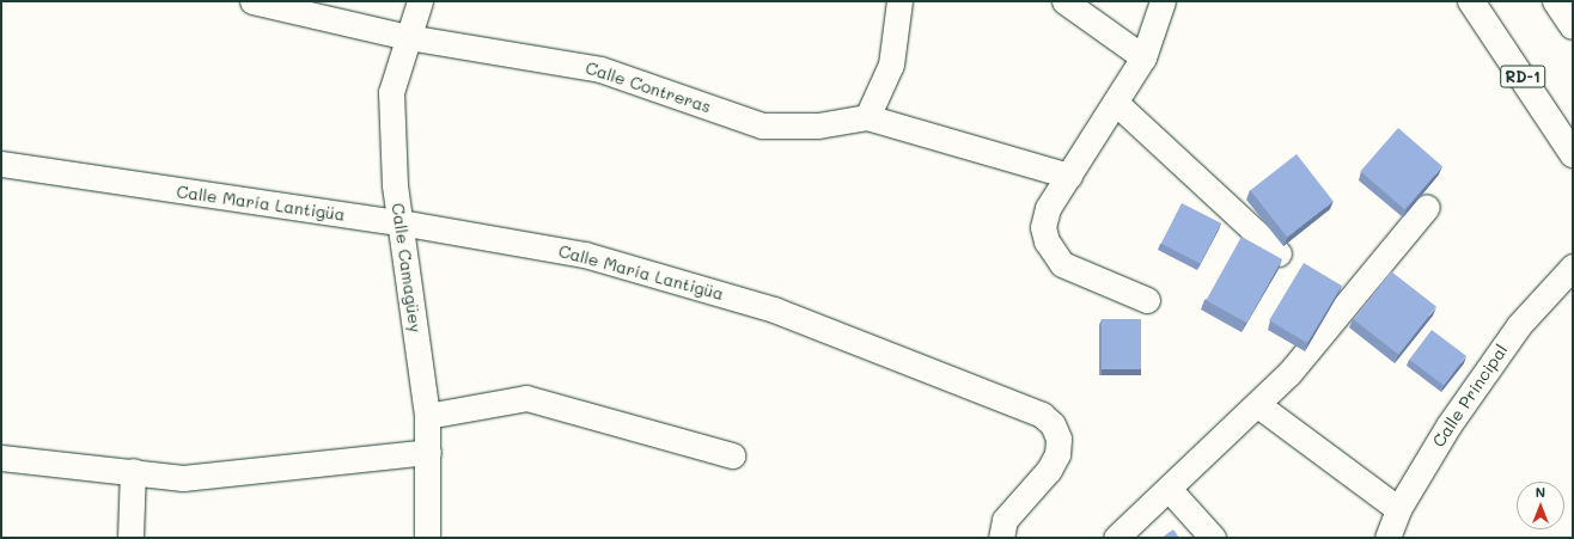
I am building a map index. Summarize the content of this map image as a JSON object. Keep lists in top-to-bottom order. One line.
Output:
{"streets":{"highway":["RD-1"],"street":["Calle Contreras","Calle María Lantigüa","Calle Camagüey","Calle Principal"]},"crossings":[["Calle Contreras","Calle Camagüey"],["Calle María Lantigüa","Calle Camagüey"]],"north":"top"}
